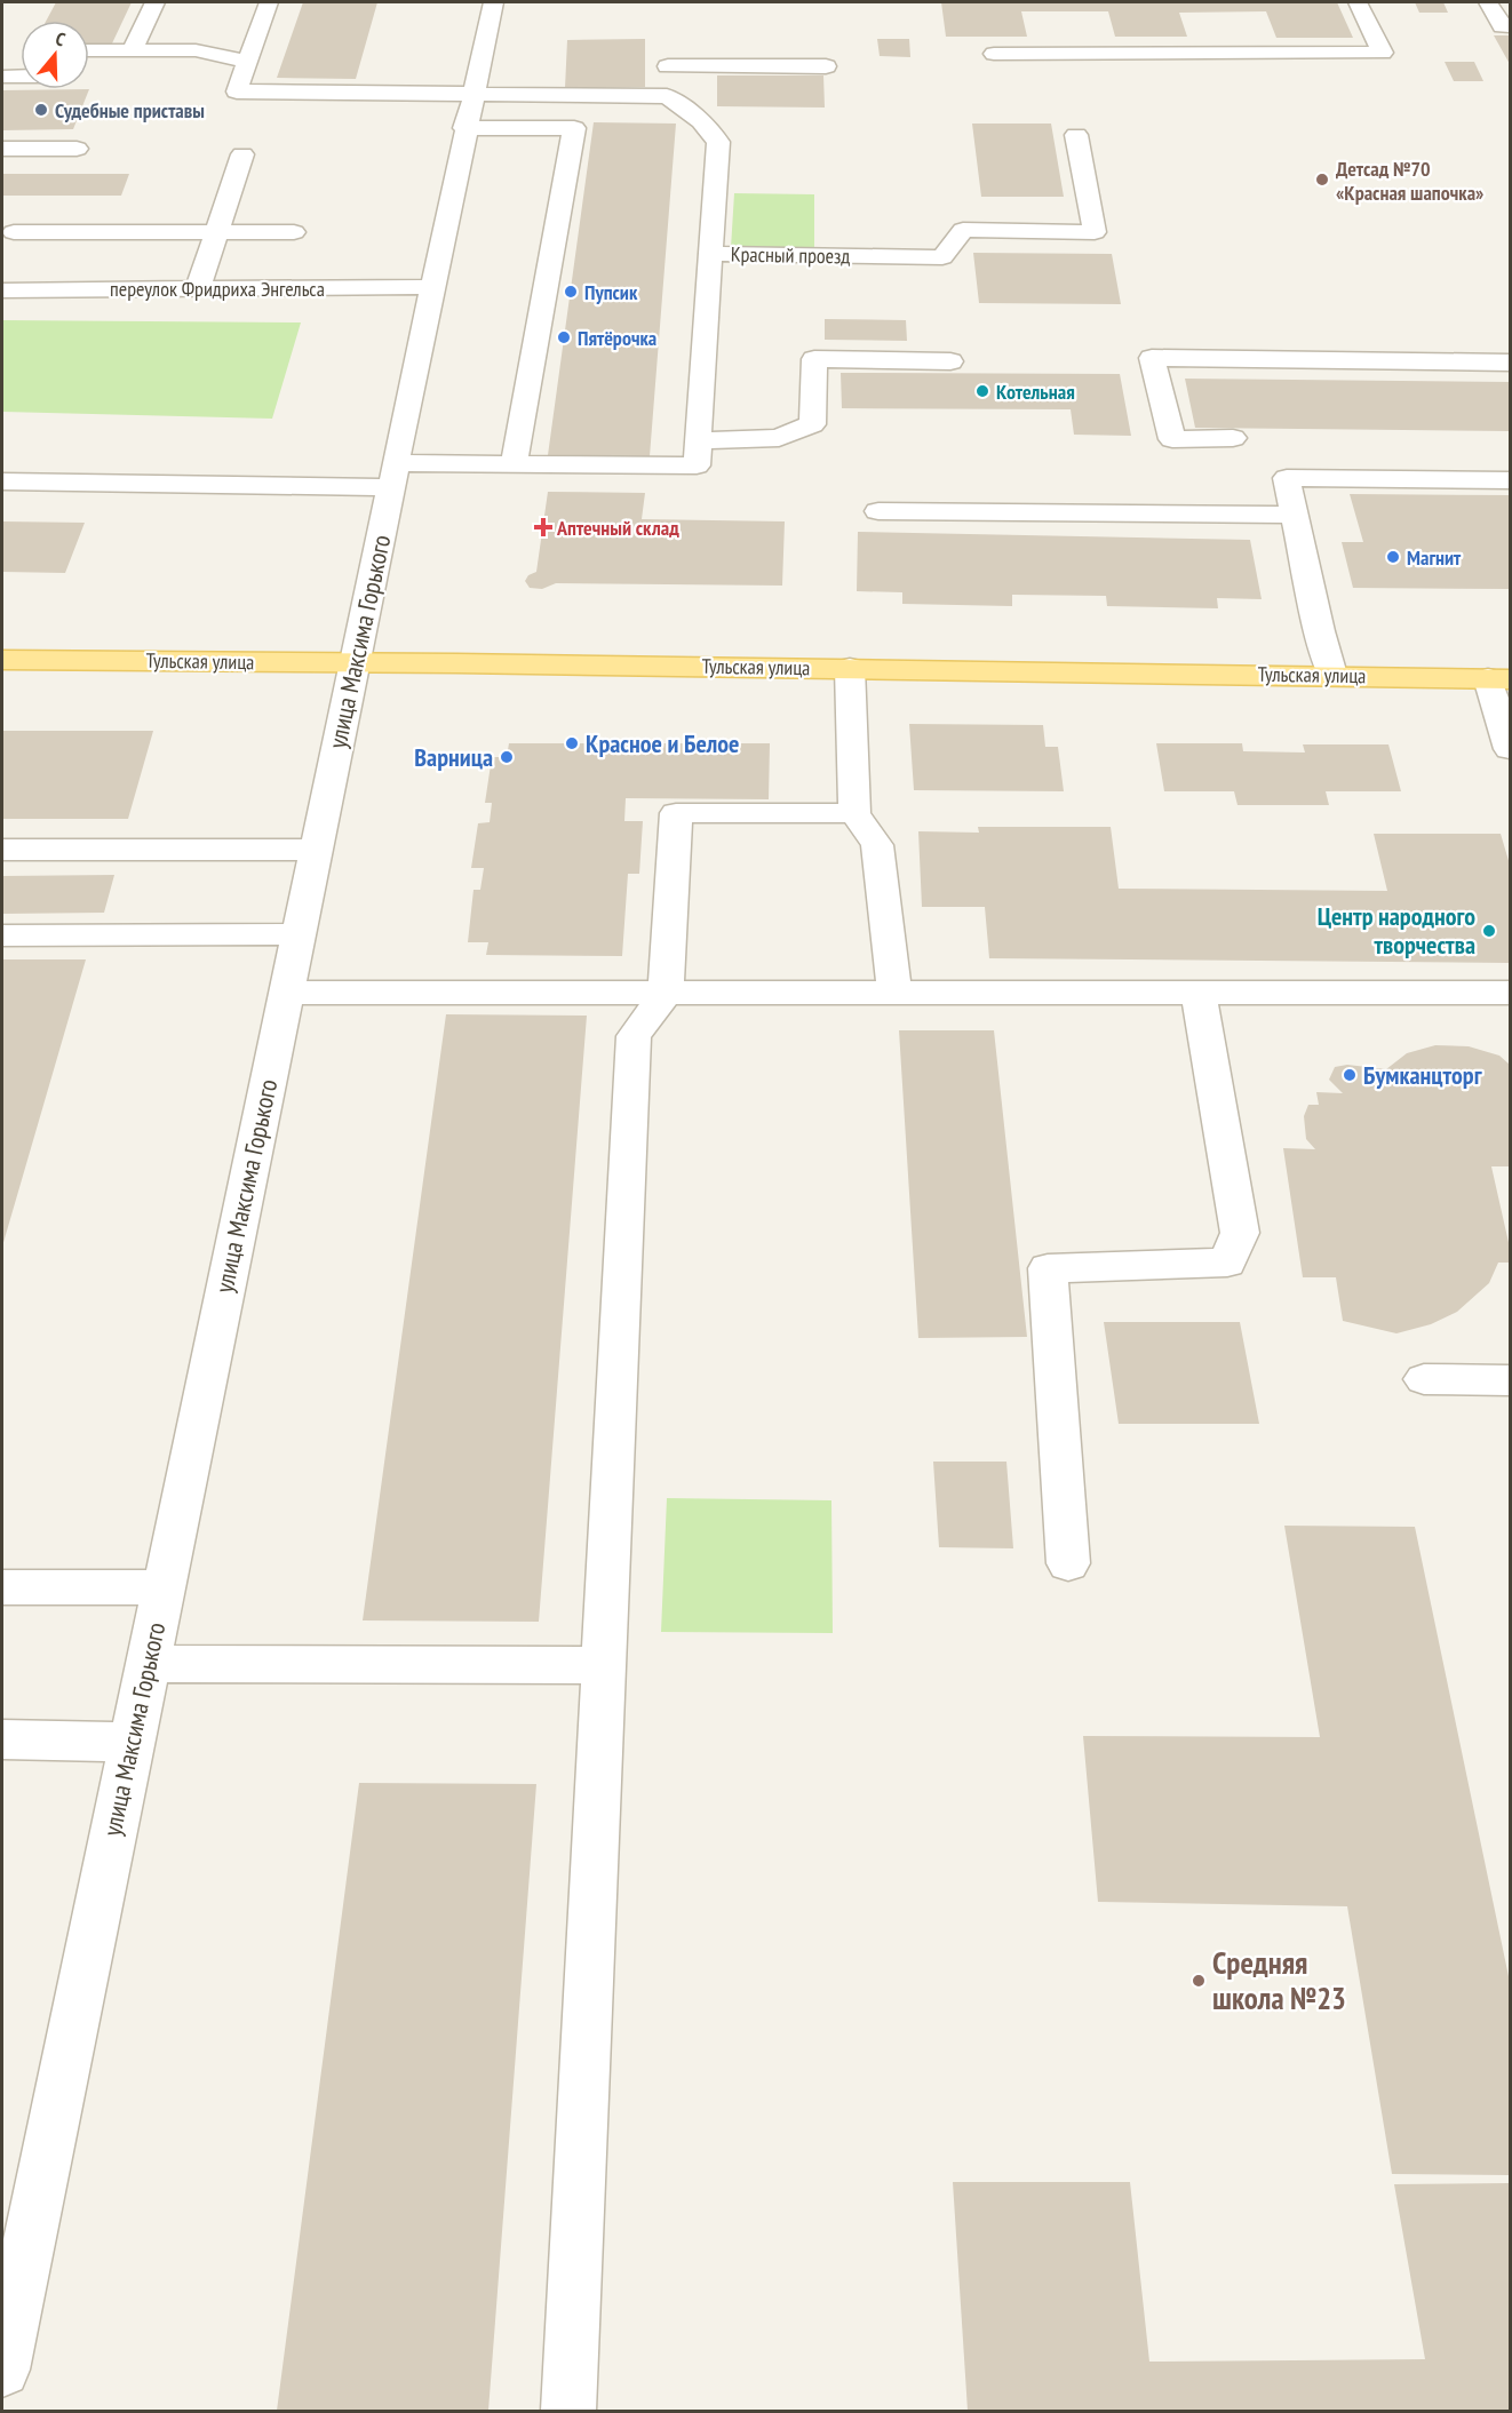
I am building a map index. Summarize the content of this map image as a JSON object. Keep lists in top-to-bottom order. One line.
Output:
{"streets":{"main road":["Тульская улица"],"street":["Красный проезд","переулок Фридриха Энгельса","улица Максима Горького"]},"crossings":[["переулок Фридриха Энгельса","улица Максима Горького"],["улица Максима Горького","Тульская улица"]],"places":{"other":["Судебные приставы","Детсад №70 «Красная шапочка»","Пупсик","Пятёрочка","Котельная","Магнит","Красное и Белое","Варница","Центр народного творчества","Бумканцторг","Средняя школа №23"],"health":["Аптечный склад"]},"north":"top"}
